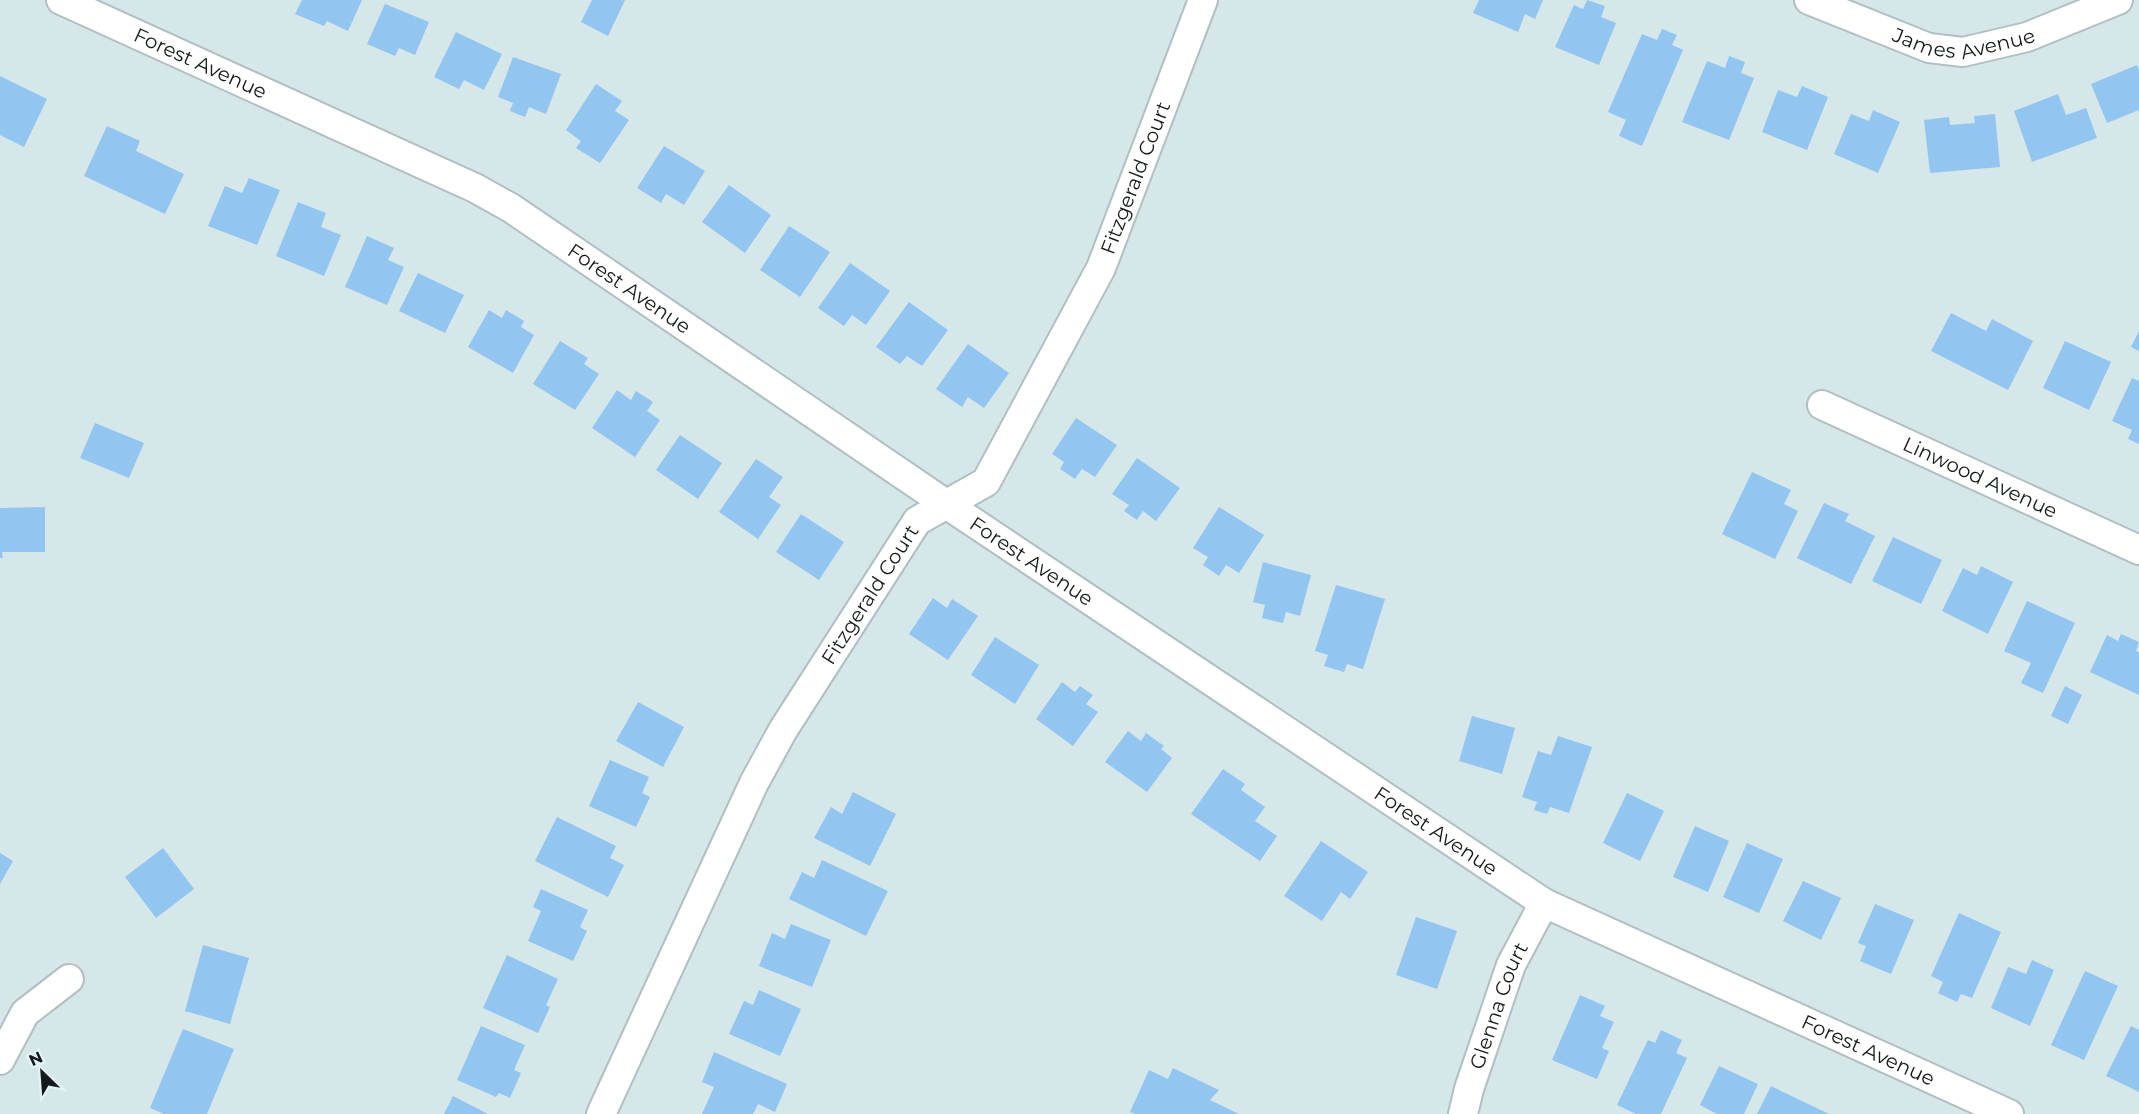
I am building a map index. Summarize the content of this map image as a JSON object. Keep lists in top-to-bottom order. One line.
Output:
{"streets":{"street":["James Avenue","Forest Avenue","Fitzgerald Court","Linwood Avenue","Glenna Court"]},"crossings":[["Forest Avenue","Fitzgerald Court"],["Forest Avenue","Glenna Court"]],"north":"top left"}
